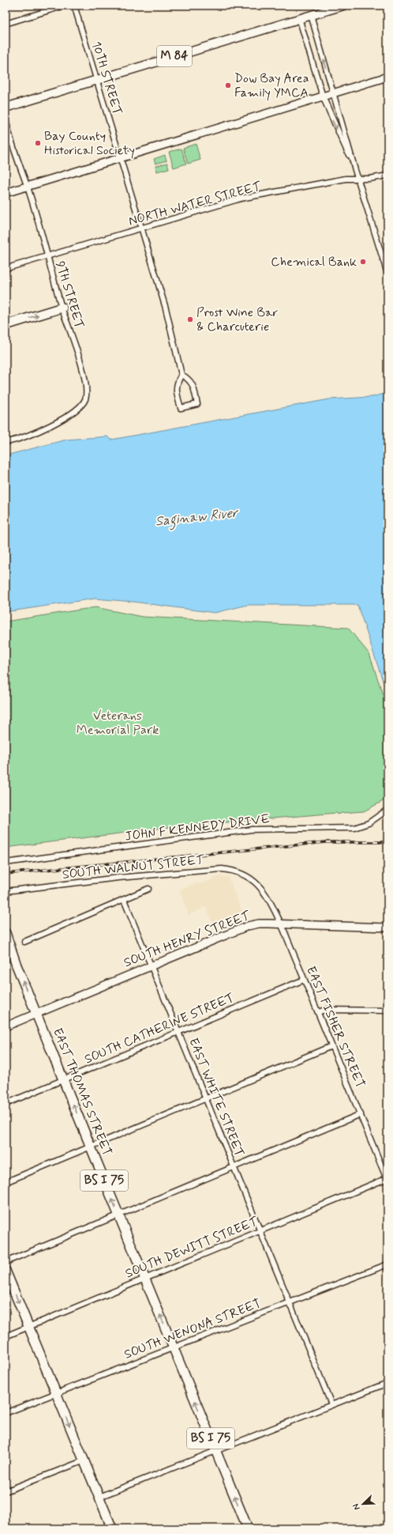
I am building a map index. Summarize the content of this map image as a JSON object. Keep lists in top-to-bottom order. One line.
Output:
{"streets":{"highway":["EAST THOMAS STREET","BS I 75"],"main road":["M 84"],"street":["10TH STREET","NORTH WATER STREET","9TH STREET","JOHN F KENNEDY DRIVE","SOUTH WALNUT STREET","SOUTH HENRY STREET","EAST FISHER STREET","SOUTH CATHERINE STREET","EAST WHITE STREET","SOUTH DEWITT STREET","SOUTH WENONA STREET"]},"crossings":[["M 84","10TH STREET"],["10TH STREET","NORTH WATER STREET"],["NORTH WATER STREET","9TH STREET"],["SOUTH WALNUT STREET","EAST FISHER STREET"],["SOUTH HENRY STREET","EAST FISHER STREET"],["SOUTH HENRY STREET","EAST THOMAS STREET"],["SOUTH HENRY STREET","EAST WHITE STREET"],["EAST FISHER STREET","SOUTH CATHERINE STREET"],["EAST FISHER STREET","SOUTH DEWITT STREET"],["SOUTH CATHERINE STREET","EAST THOMAS STREET"],["SOUTH CATHERINE STREET","EAST WHITE STREET"],["EAST THOMAS STREET","BS I 75"],["EAST THOMAS STREET","SOUTH DEWITT STREET"],["EAST THOMAS STREET","SOUTH WENONA STREET"],["EAST WHITE STREET","SOUTH DEWITT STREET"],["EAST WHITE STREET","SOUTH WENONA STREET"],["BS I 75","SOUTH WENONA STREET"]],"one_way":["EAST THOMAS STREET"],"water":["Saginaw River"],"parks":["Veterans Memorial Park"],"places":["Dow Bay Area Family YMCA","Bay County Historical Society","Chemical Bank","Prost Wine Bar & Charcuterie"],"north":"bottom left"}
